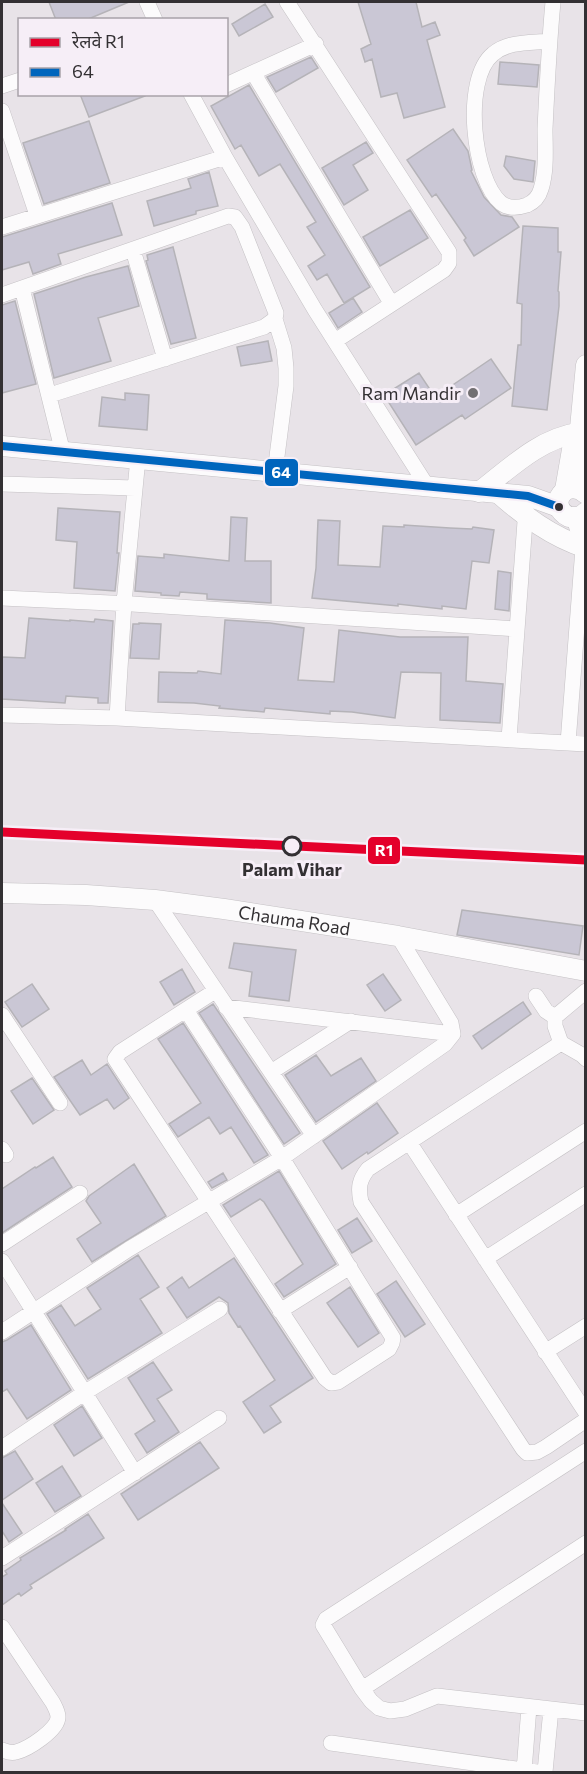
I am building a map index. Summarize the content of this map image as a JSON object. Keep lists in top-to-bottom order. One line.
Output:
{"streets":{"street":["Chauma Road"]},"places":["Ram Mandir","Palam Vihar"],"lines":["transit line 64","rail line R1"],"legend":["रेलवे R1","64"]}
